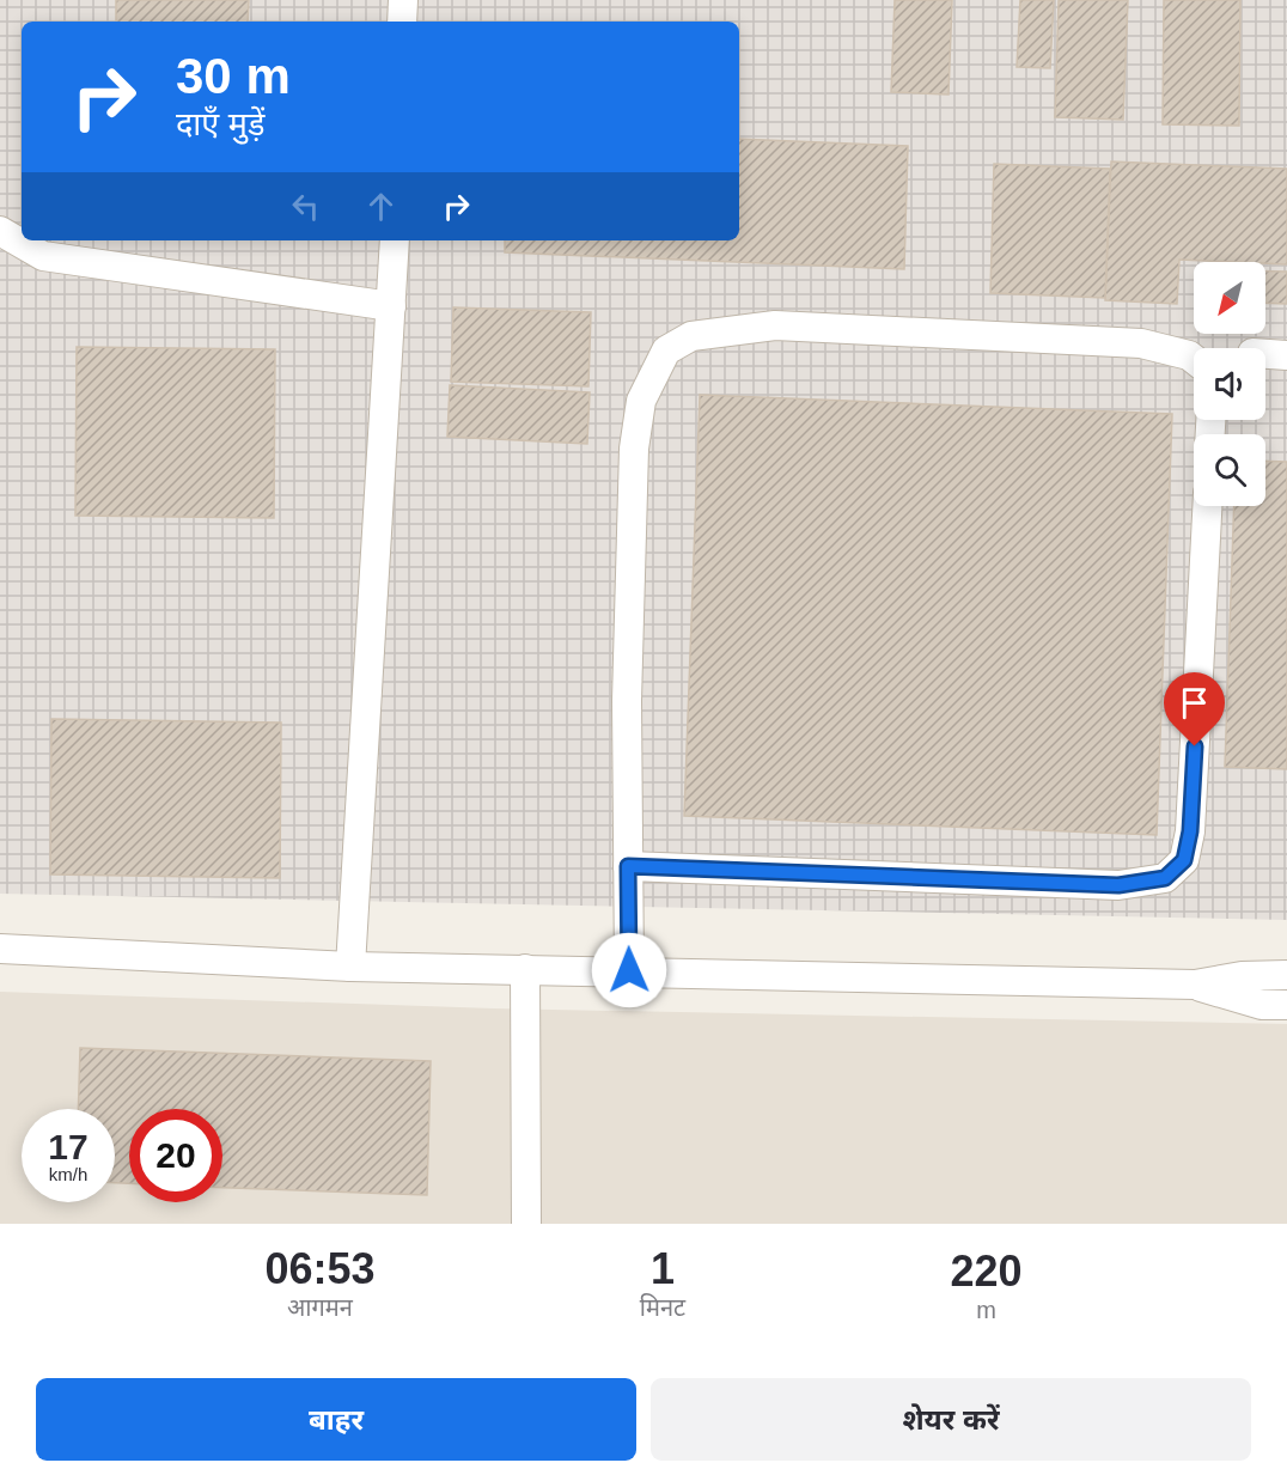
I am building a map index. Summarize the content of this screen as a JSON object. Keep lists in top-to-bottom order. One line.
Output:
{"north":"bottom left","page":{"turn":["30 m","दाएँ मुड़ें"],"speed":"17 km/h","limit":"20","eta":["06:53","आगमन","1","मिनट","220","m"],"buttons":["बाहर","शेयर करें"]}}
